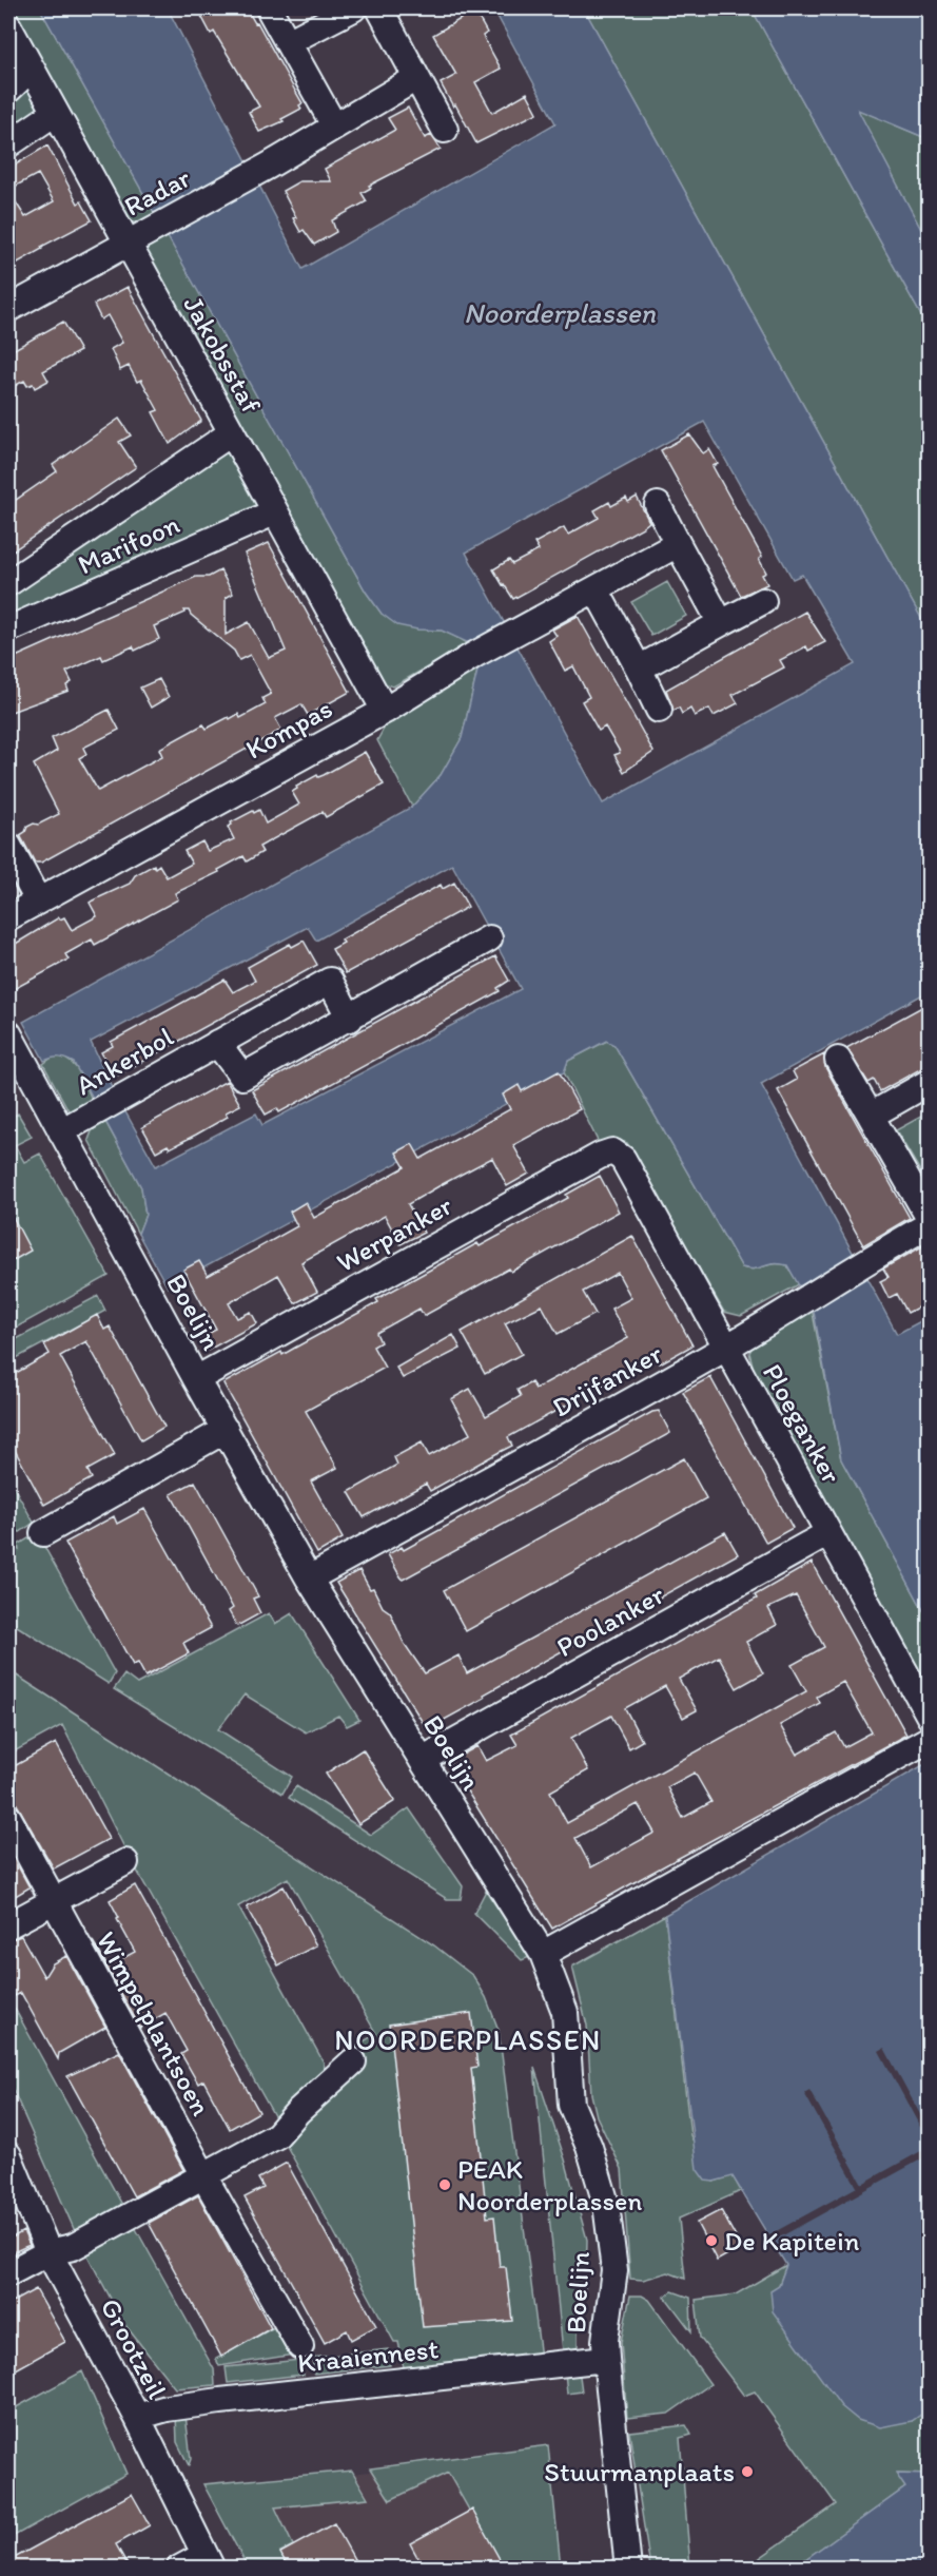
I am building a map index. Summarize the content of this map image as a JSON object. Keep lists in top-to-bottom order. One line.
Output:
{"streets":{"street":["Radar","Jakobsstaf","Marifoon","Kompas","Ankerbol","Werpanker","Boelijn","Drijfanker","Ploeganker","Poolanker","Wimpelplantsoen","Grootzeil","Kraaiennest"]},"crossings":[["Radar","Jakobsstaf"],["Jakobsstaf","Marifoon"],["Jakobsstaf","Kompas"],["Ankerbol","Boelijn"],["Werpanker","Boelijn"],["Werpanker","Ploeganker"],["Boelijn","Drijfanker"],["Boelijn","Poolanker"],["Boelijn","Kraaiennest"],["Drijfanker","Ploeganker"],["Ploeganker","Poolanker"],["Grootzeil","Kraaiennest"]],"districts":["NOORDERPLASSEN"],"water":["Noorderplassen"],"places":["PEAK Noorderplassen","De Kapitein","Stuurmanplaats"]}
